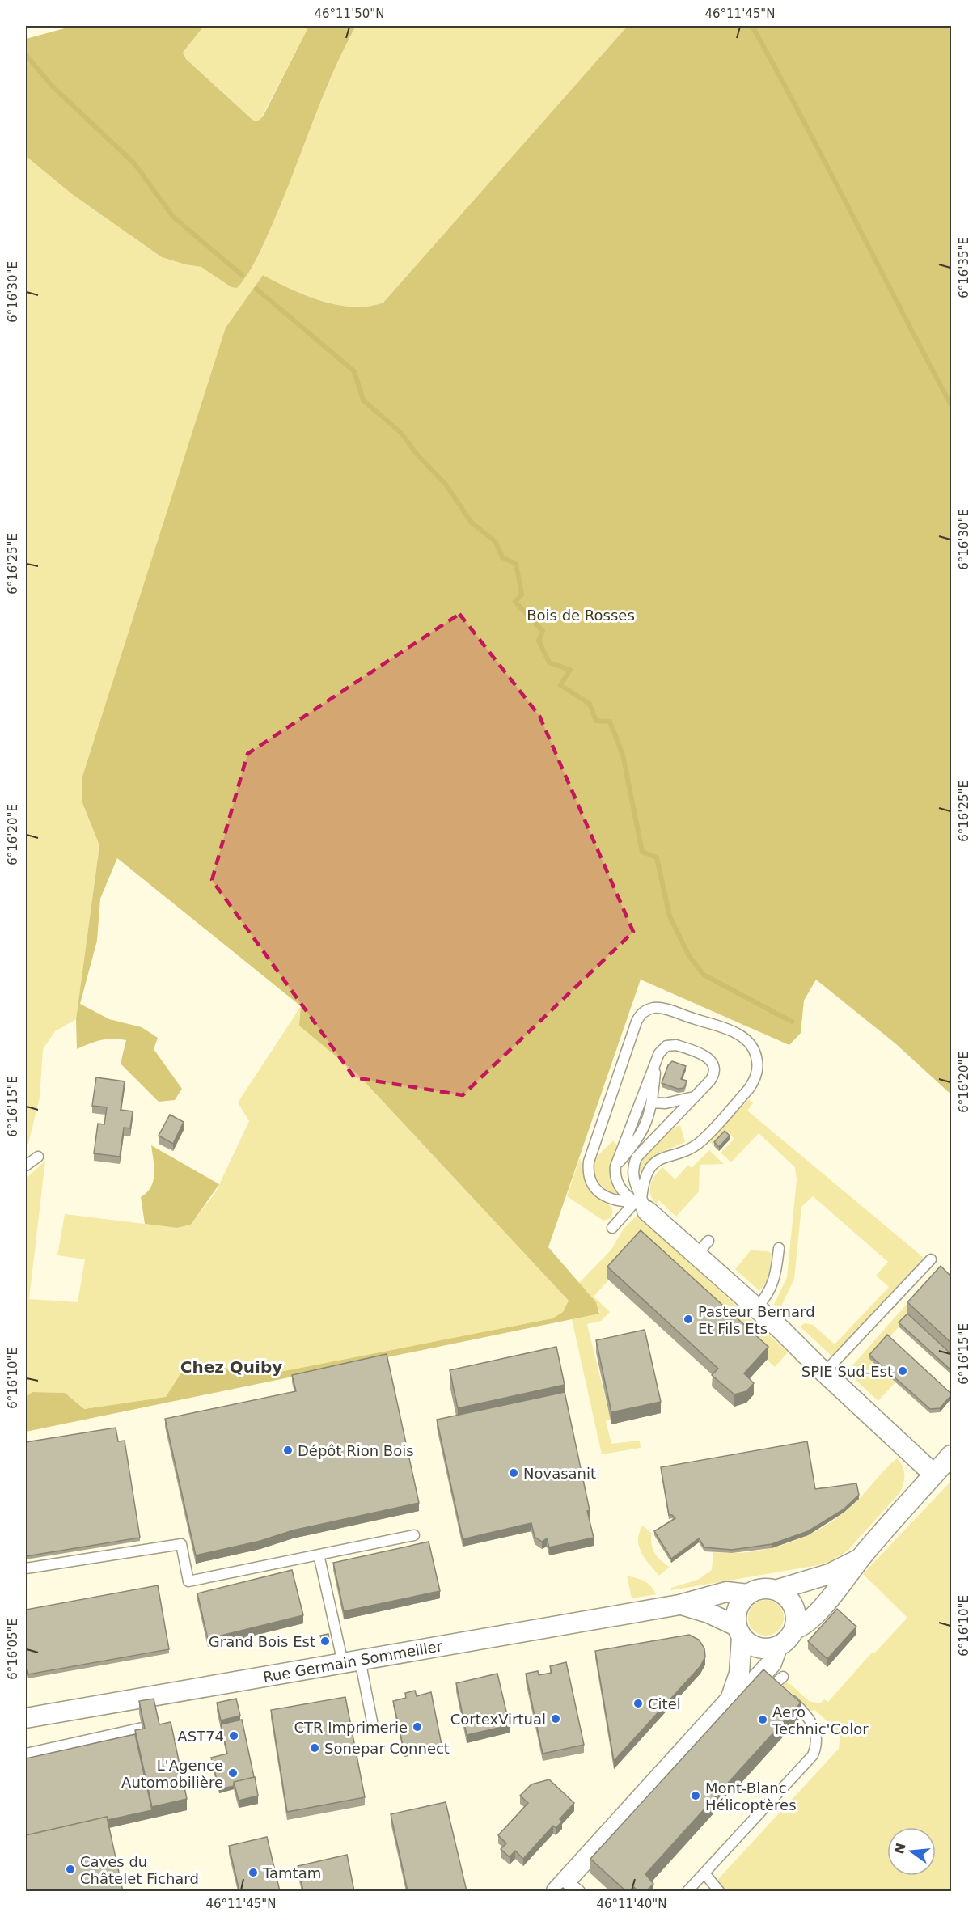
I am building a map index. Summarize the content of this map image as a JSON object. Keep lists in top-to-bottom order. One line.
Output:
{"streets":{"street":["Rue Germain Sommeiller"]},"districts":["Chez Quiby"],"parks":["Bois de Rosses"],"places":["Pasteur Bernard Et Fils Ets","SPIE Sud-Est","Dépôt Rion Bois","Novasanit","Grand Bois Est","Citel","CortexVirtual","Aero Technic'Color","CTR Imprimerie","AST74","Sonepar Connect","L'Agence Automobilière","Mont-Blanc Hélicoptères","Caves du Châtelet Fichard","Tamtam"],"north":"left","coordinates":["46°11'50\"N","46°11'45\"N","6°16'35\"E","6°16'30\"E","6°16'25\"E","6°16'20\"E","6°16'15\"E","6°16'10\"E","6°16'05\"E","46°11'40\"N"]}
